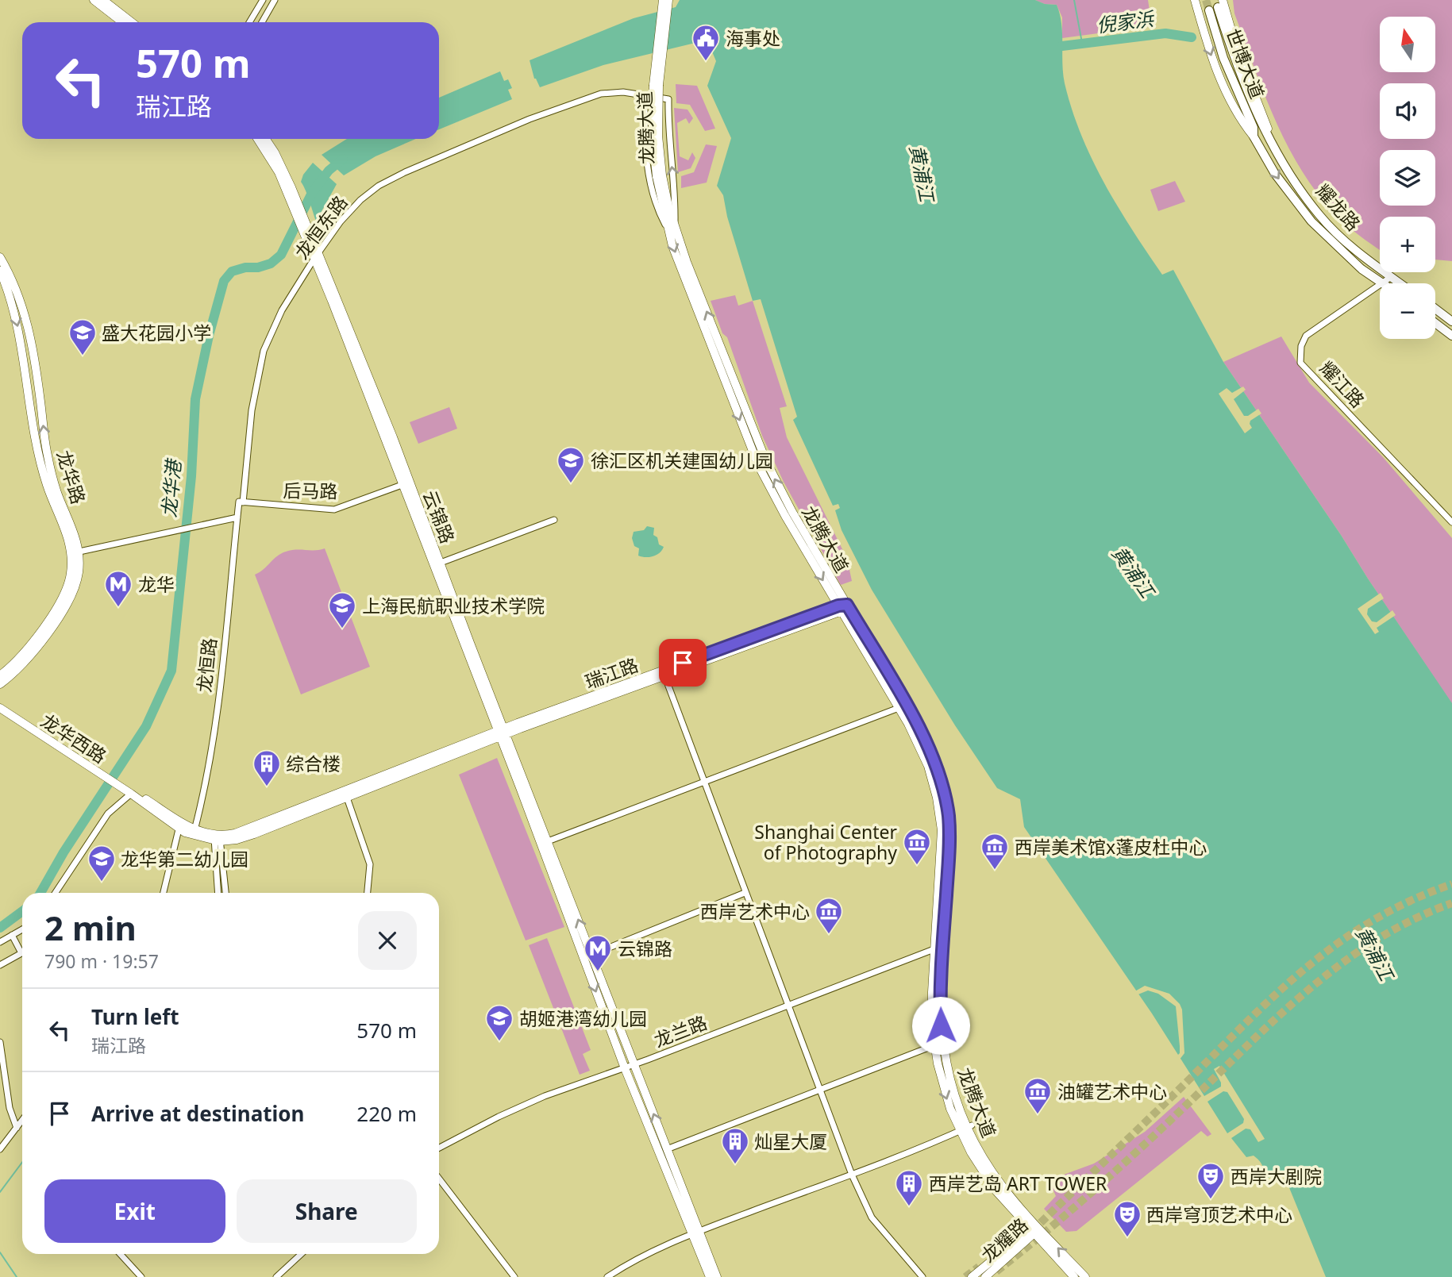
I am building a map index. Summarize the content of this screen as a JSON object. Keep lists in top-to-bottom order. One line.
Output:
{"streets":{"main road":["世博大道","龙腾大道","耀龙路","龙华路","云锦路","瑞江路","龙华西路","龙耀路"],"street":["龙恒东路","耀江路","后马路","龙恒路","龙兰路"]},"crossings":[["世博大道","耀龙路"],["龙腾大道","龙恒东路"],["龙腾大道","瑞江路"],["龙腾大道","龙兰路"],["龙腾大道","龙耀路"],["耀龙路","耀江路"],["龙恒东路","后马路"],["龙恒东路","云锦路"],["龙恒东路","龙恒路"],["后马路","云锦路"],["后马路","龙恒路"],["云锦路","瑞江路"],["云锦路","龙兰路"],["龙恒路","龙华西路"],["瑞江路","龙华西路"]],"water":["倪家浜","黄浦江","龙华港"],"places":{"public building":["海事处"],"school or university":["盛大花园小学","徐汇区机关建国幼儿园","上海民航职业技术学院","龙华第二幼儿园","胡姬港湾幼儿园"],"metro station":["龙华","云锦路"],"building":["综合楼","灿星大厦","西岸艺岛 ART TOWER"],"museum":["Shanghai Center of Photography","西岸美术馆x蓬皮杜中心","西岸艺术中心","油罐艺术中心"],"theatre":["西岸大剧院","西岸穹顶艺术中心"]},"north":"top","page":{"map_buttons":["+","−"],"turn":["570 m","瑞江路"],"heading":["2 min","790 m · 19:57"],"list":[{"name":"Turn left","note":"瑞江路","value":"570 m"},{"name":"Arrive at destination","value":"220 m"}],"buttons":["Exit","Share"]}}
